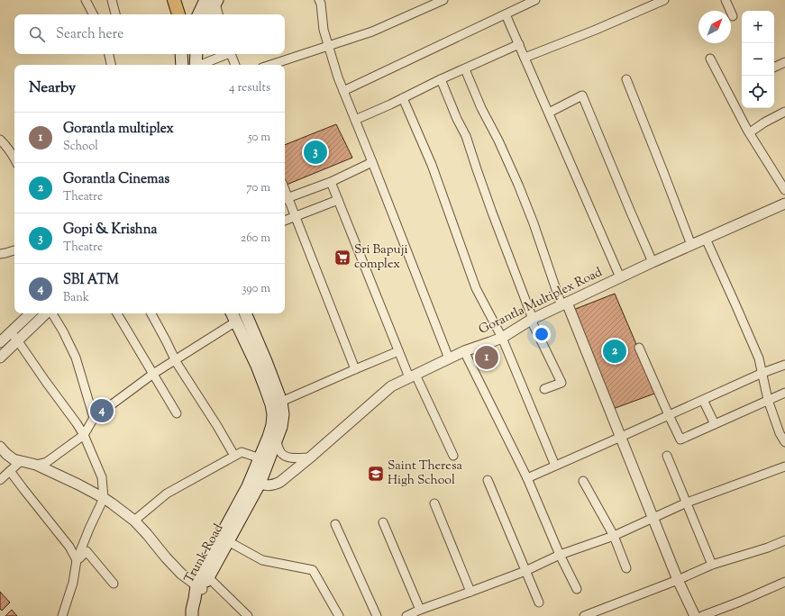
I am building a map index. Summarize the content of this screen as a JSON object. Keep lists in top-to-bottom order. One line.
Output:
{"streets":{"main road":["Trunk Road"],"street":["Gorantla Multiplex Road"]},"crossings":[["Gorantla Multiplex Road","Trunk Road"]],"places":{"supermarket":["Sri Bapuji complex"],"school or university":["Saint Theresa High School"]},"north":"top right","page":{"map_buttons":["+","−"],"search":"Search here","heading":["Nearby","4 results"],"list":[{"mark":"1","name":"Gorantla multiplex","note":"School","value":"50 m"},{"mark":"2","name":"Gorantla Cinemas","note":"Theatre","value":"70 m"},{"mark":"3","name":"Gopi & Krishna","note":"Theatre","value":"260 m"},{"mark":"4","name":"SBI ATM","note":"Bank","value":"390 m"}],"pins":["3","2","1","4"]}}
